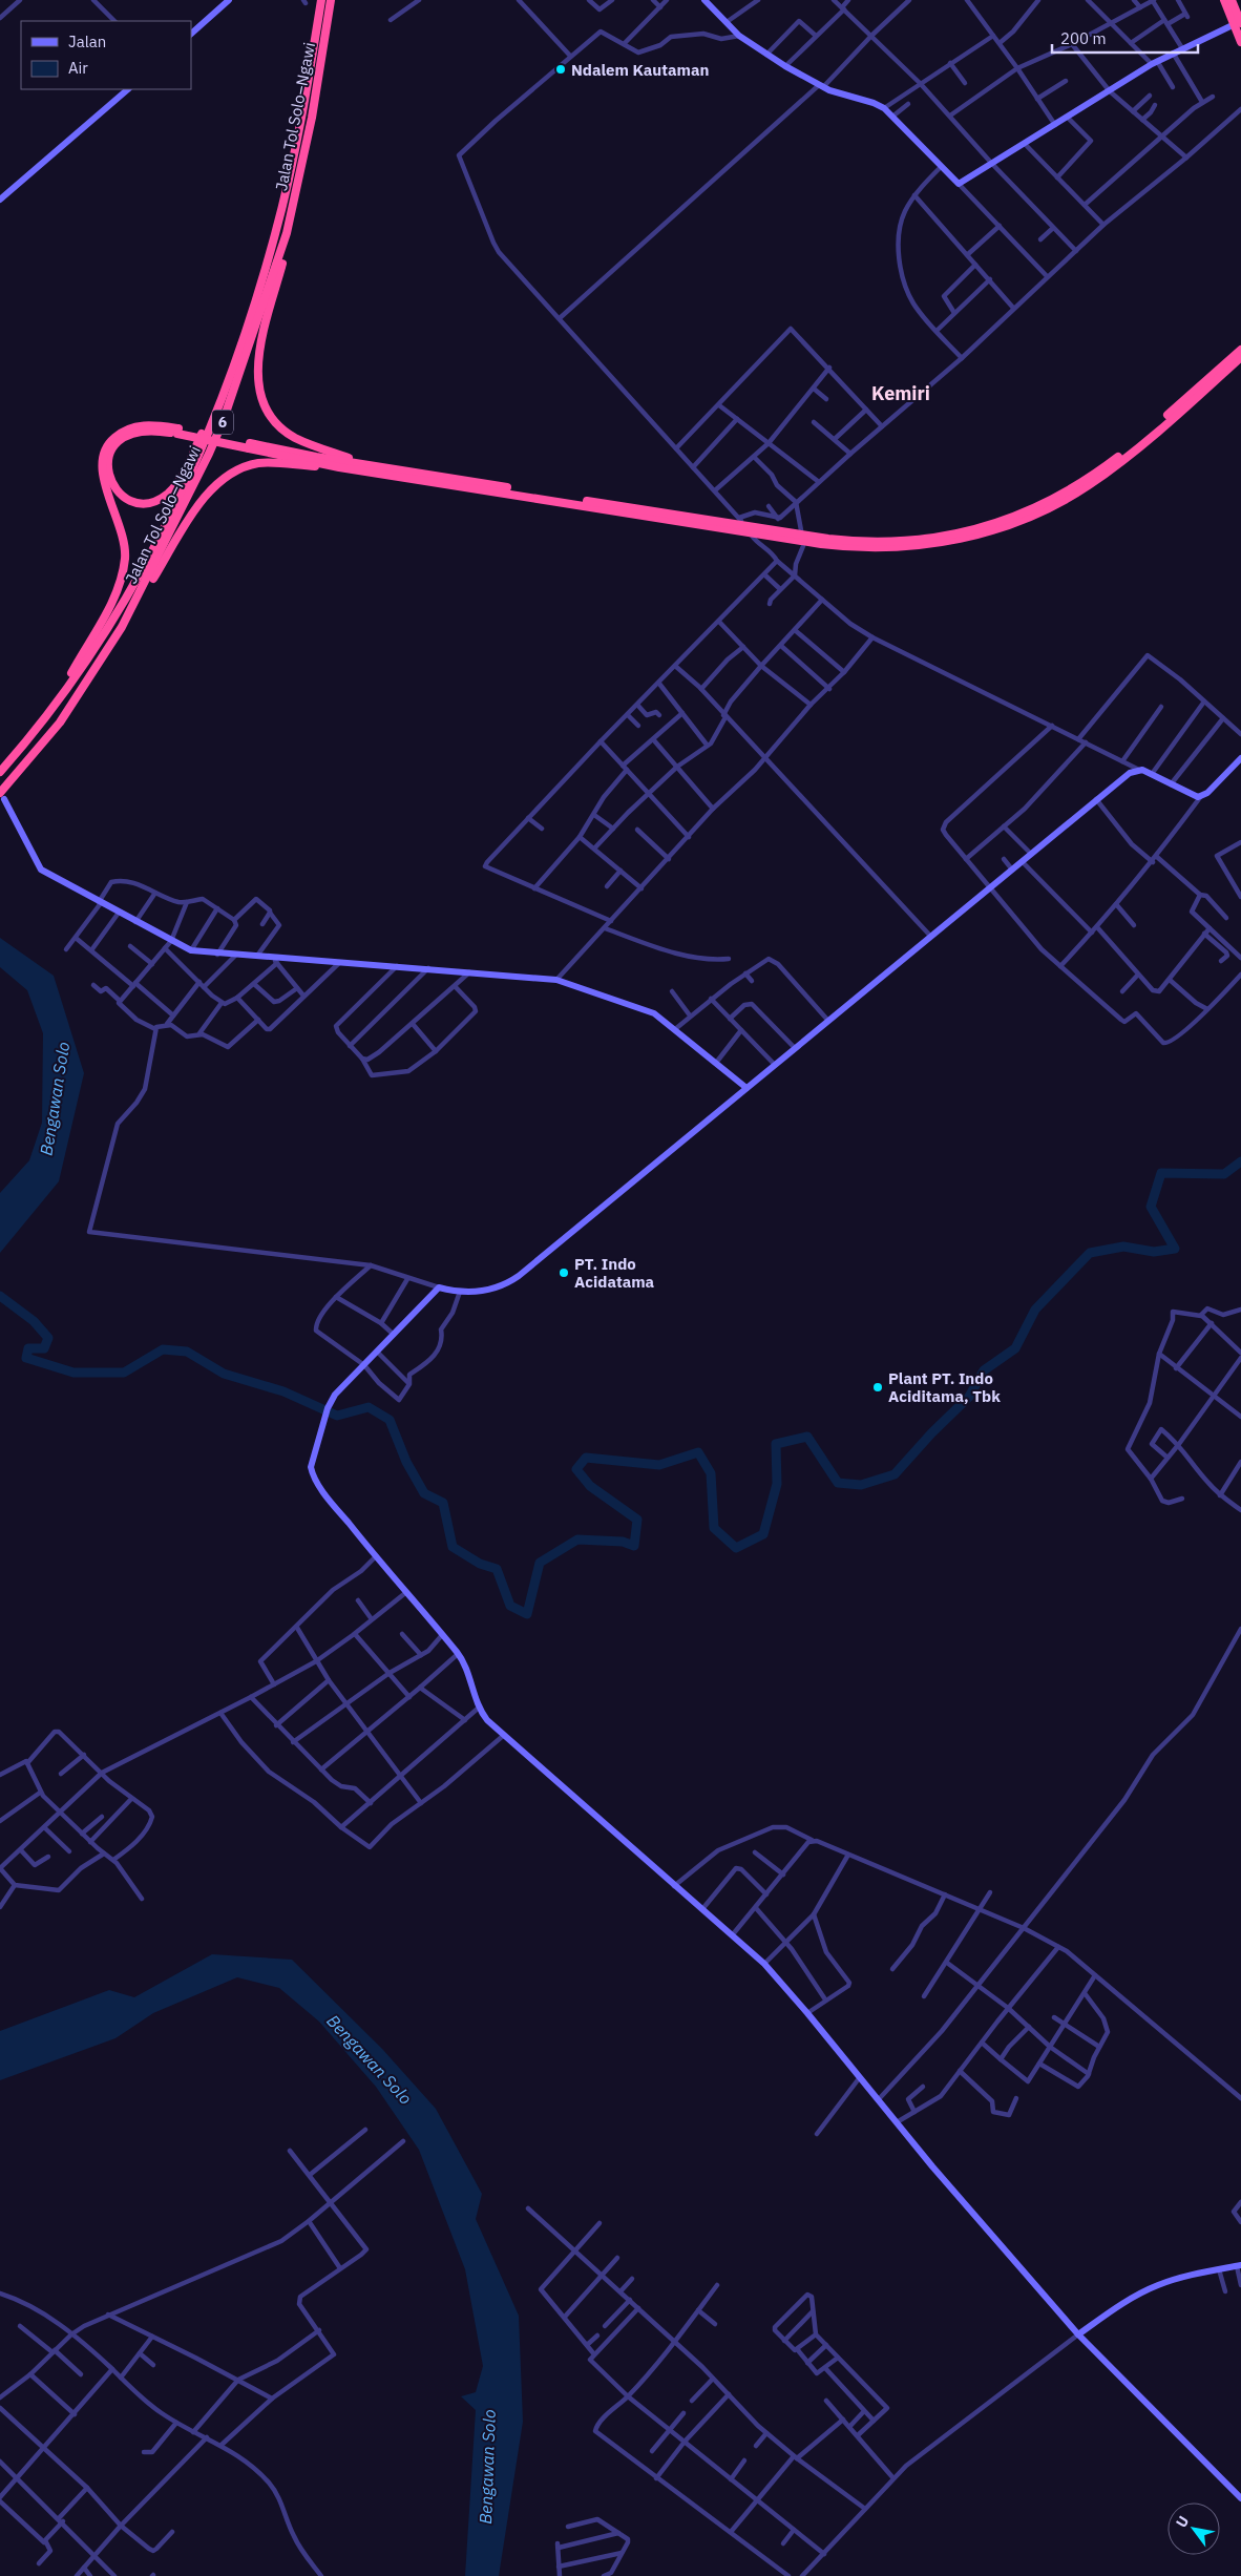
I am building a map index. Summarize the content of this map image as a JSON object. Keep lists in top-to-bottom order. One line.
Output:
{"streets":{"highway":["Jalan Tol Solo–Ngawi","6"]},"districts":["Kemiri"],"water":["Bengawan Solo"],"places":["Ndalem Kautaman","PT. Indo Acidatama","Plant PT. Indo Aciditama, Tbk"],"legend":["Jalan","Air"],"scale_bar":"200 m","north":"top left"}
